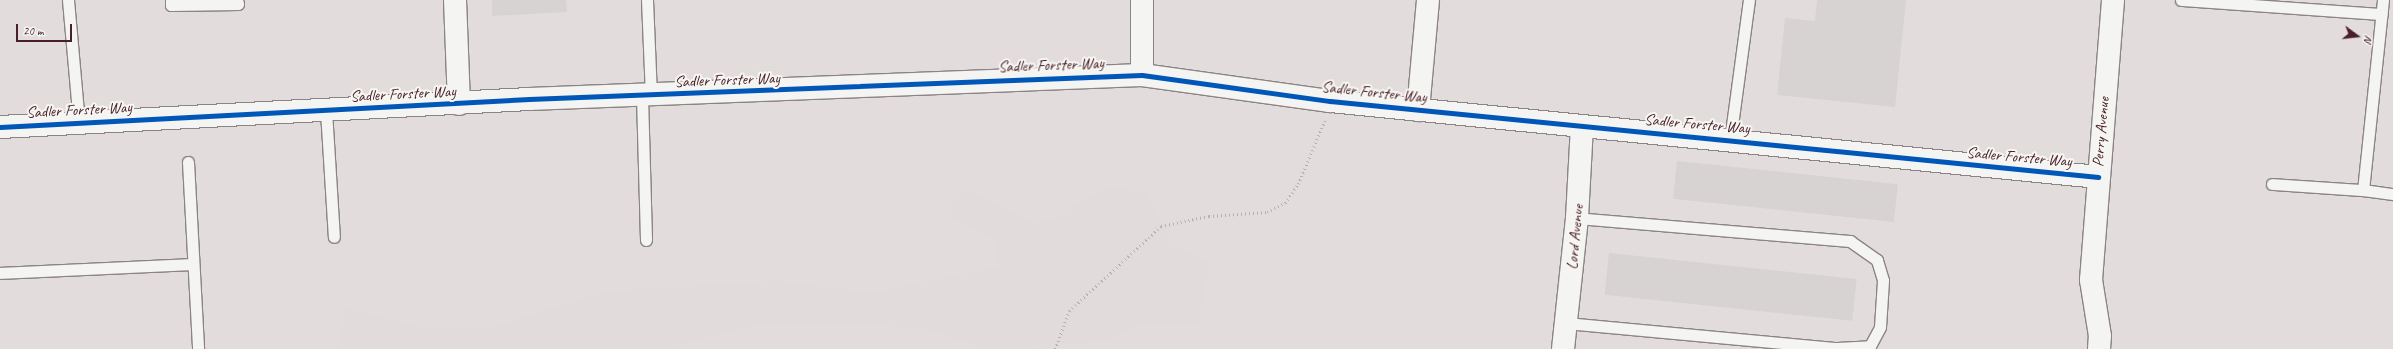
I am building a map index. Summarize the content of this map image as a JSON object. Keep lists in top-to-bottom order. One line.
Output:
{"streets":{"street":["Sadler Forster Way","Perry Avenue","Lord Avenue"]},"crossings":[["Sadler Forster Way","Perry Avenue"],["Sadler Forster Way","Lord Avenue"]],"scale_bar":"20 m","north":"right"}
